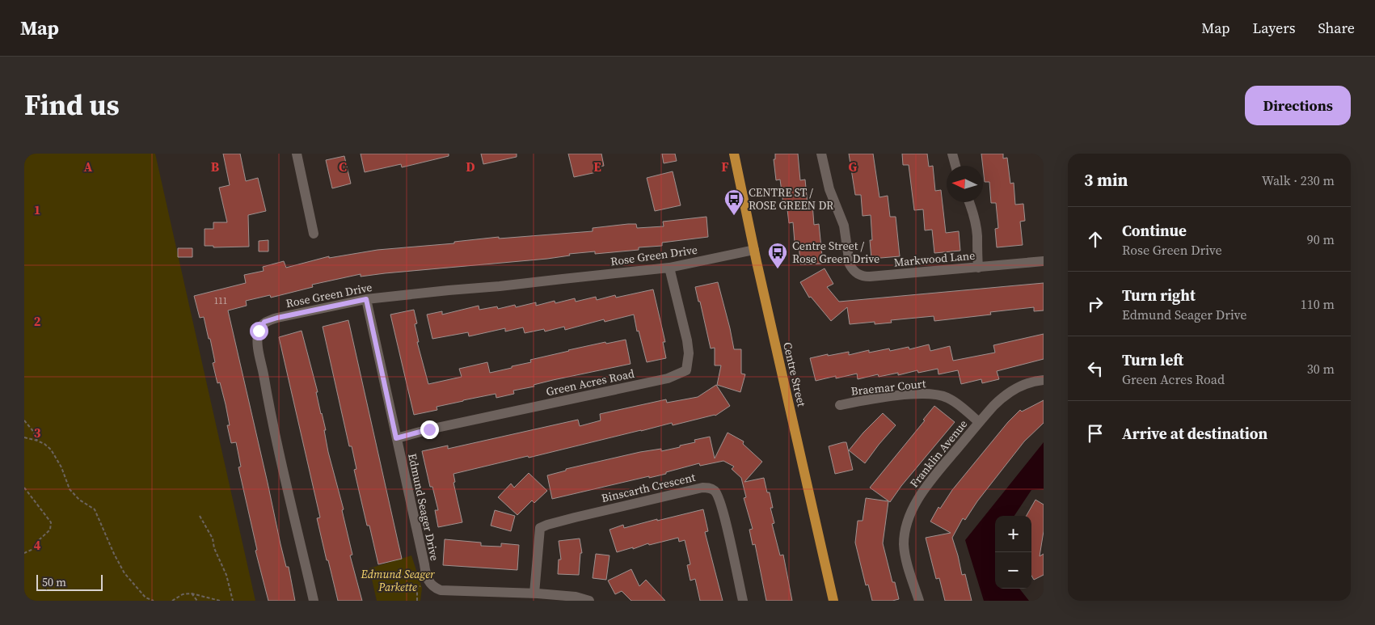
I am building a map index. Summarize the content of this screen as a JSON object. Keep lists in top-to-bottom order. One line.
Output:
{"streets":{"main road":["Centre Street"],"street":["Rose Green Drive","Markwood Lane","Green Acres Road","Braemar Court","Franklin Avenue","Binscarth Crescent","Edmund Seager Drive"]},"crossings":[["Rose Green Drive","Centre Street"],["Rose Green Drive","Green Acres Road"],["Rose Green Drive","Edmund Seager Drive"],["Green Acres Road","Edmund Seager Drive"],["Braemar Court","Franklin Avenue"],["Binscarth Crescent","Edmund Seager Drive"]],"parks":["Edmund Seager Parkette"],"places":{"bus stop":["CENTRE ST / ROSE GREEN DR","Centre Street / Rose Green Drive"]},"house_numbers":["111"],"scale_bar":"50 m","north":"left","page":{"header":"Map","nav":["Map","Layers","Share"],"title":"Find us","buttons":"Directions","heading":["3 min","Walk · 230 m"],"list":[["Continue","Rose Green Drive","90 m"],["Turn right","Edmund Seager Drive","110 m"],["Turn left","Green Acres Road","30 m"],"Arrive at destination"],"map_buttons":["+","−"],"scale":"50 m"},"grid":{"columns":["A","B","C","D","E","F","G"],"rows":["1","2","3","4"]}}
